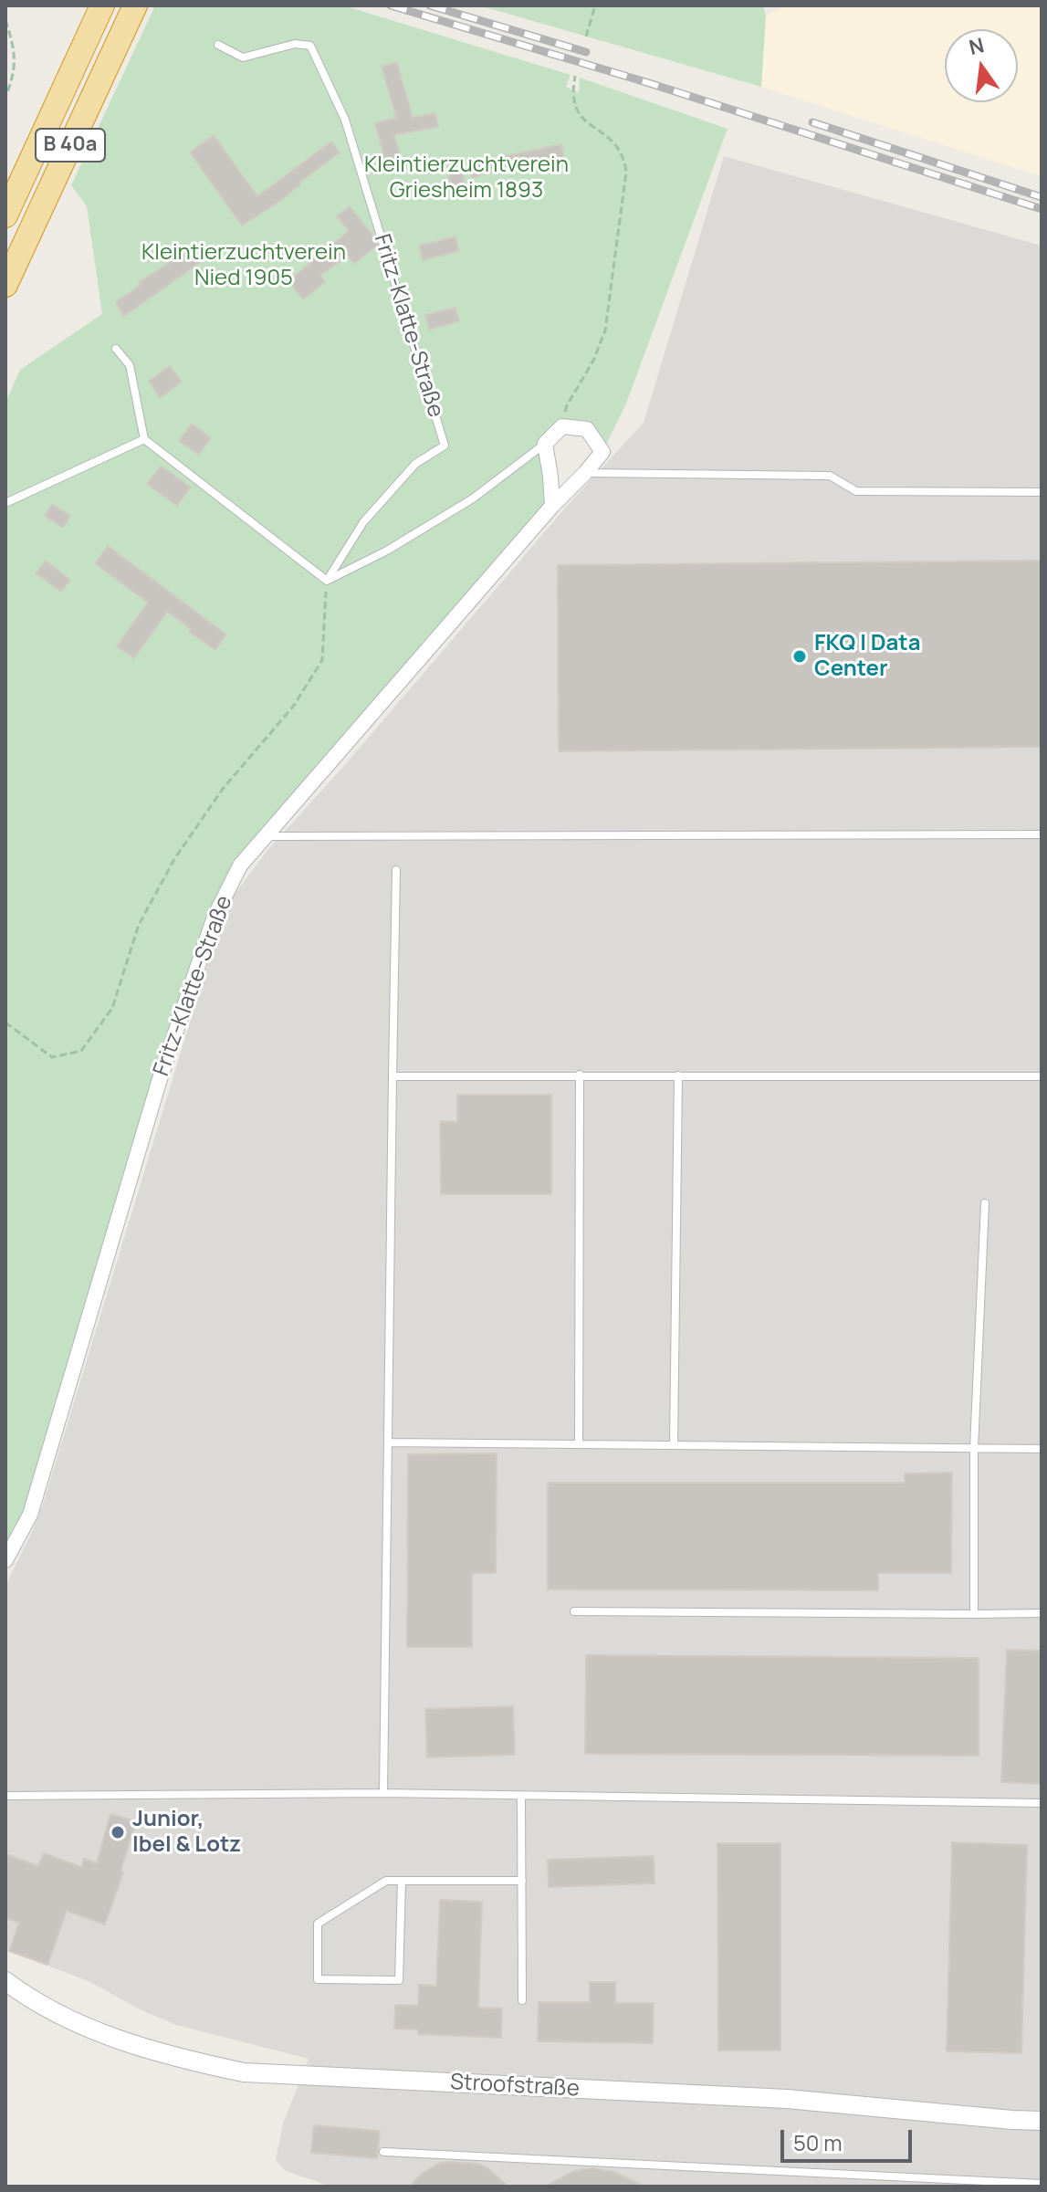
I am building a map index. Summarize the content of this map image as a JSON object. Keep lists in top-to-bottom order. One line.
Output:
{"streets":{"highway":["B 40a"],"street":["Fritz-Klatte-Straße","Stroofstraße"]},"parks":["Kleintierzuchtverein Griesheim 1893","Kleintierzuchtverein Nied 1905"],"places":["FKQ I Data Center","Junior, Ibel & Lotz"],"scale_bar":"50 m","north":"top"}
